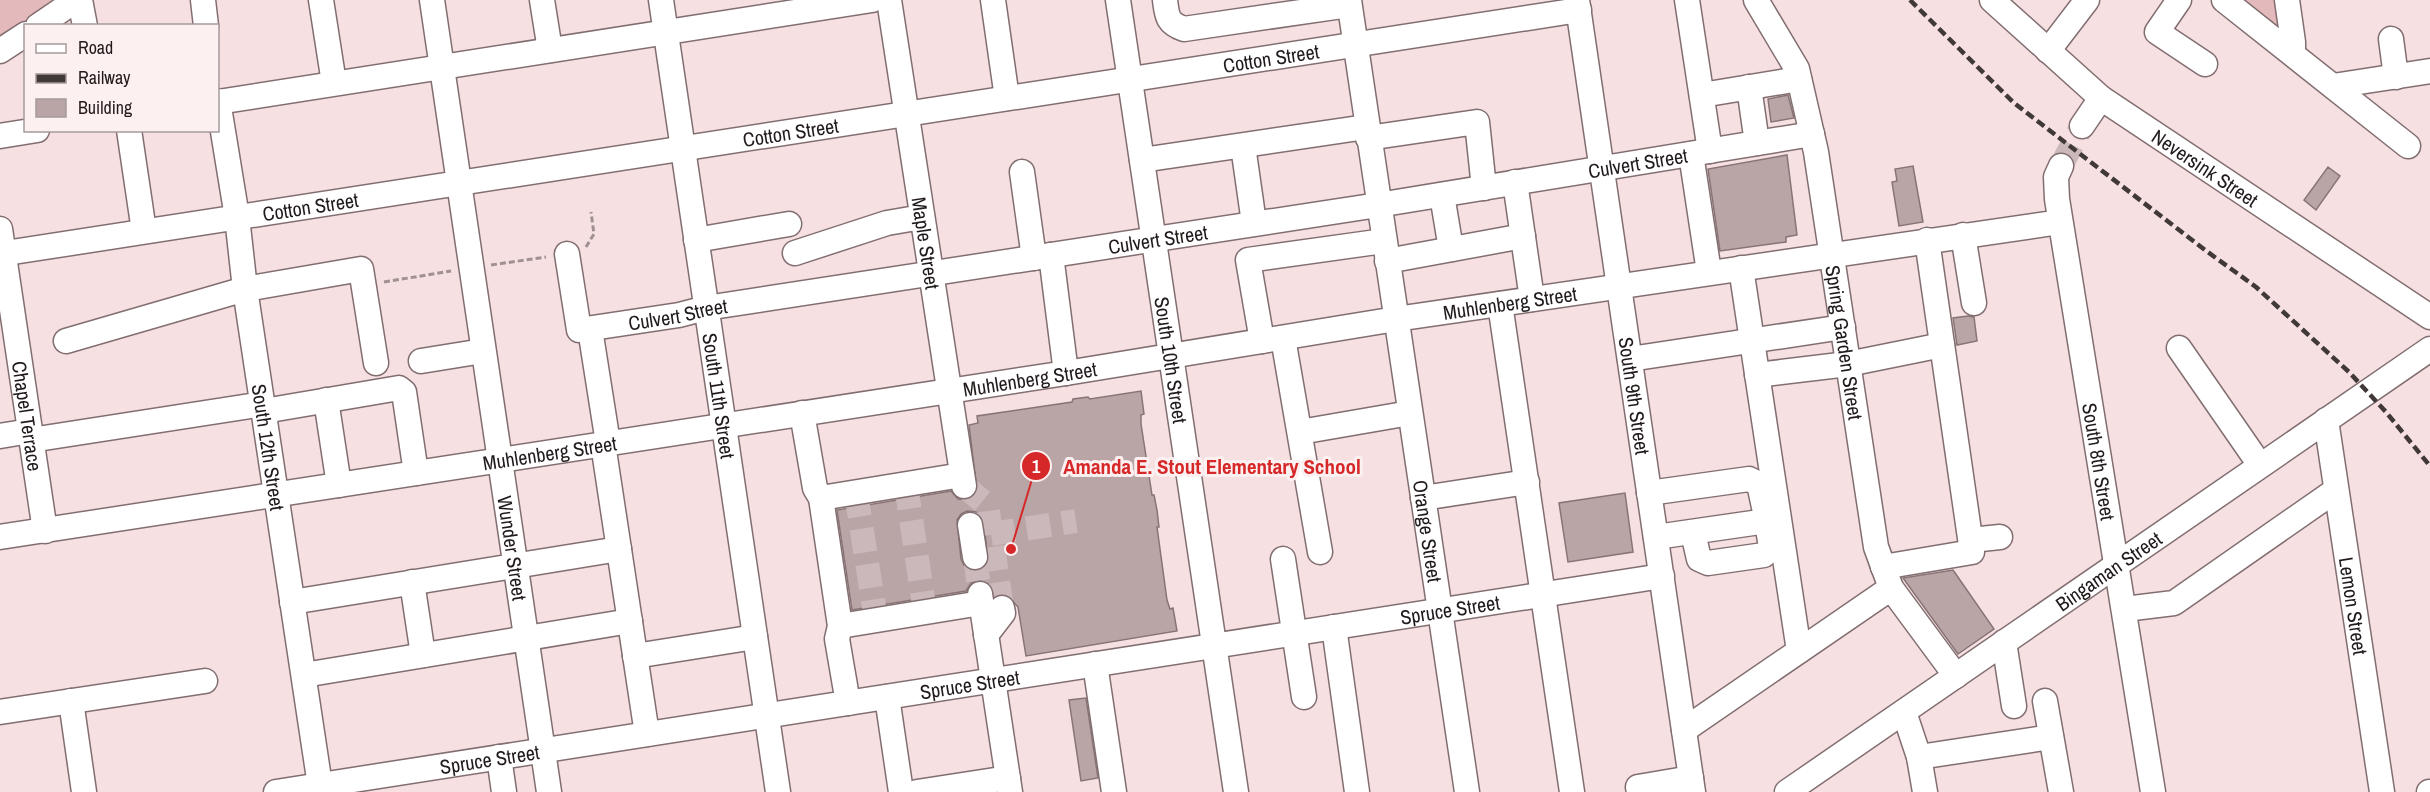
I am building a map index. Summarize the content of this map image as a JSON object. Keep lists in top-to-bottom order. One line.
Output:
{"streets":{"street":["Cotton Street","Culvert Street","Neversink Street","Maple Street","Muhlenberg Street","Spring Garden Street","South 10th Street","South 11th Street","South 9th Street","Chapel Terrace","South 12th Street","South 8th Street","Orange Street","Wunder Street","Bingaman Street","Lemon Street","Spruce Street"]},"crossings":[["Cotton Street","Maple Street"],["Cotton Street","South 10th Street"],["Cotton Street","South 11th Street"],["Cotton Street","South 9th Street"],["Cotton Street","Chapel Terrace"],["Cotton Street","South 12th Street"],["Cotton Street","Orange Street"],["Cotton Street","Wunder Street"],["Culvert Street","Maple Street"],["Culvert Street","Spring Garden Street"],["Culvert Street","South 10th Street"],["Culvert Street","South 11th Street"],["Culvert Street","South 9th Street"],["Culvert Street","Orange Street"],["Maple Street","Muhlenberg Street"],["Muhlenberg Street","Spring Garden Street"],["Muhlenberg Street","South 10th Street"],["Muhlenberg Street","South 11th Street"],["Muhlenberg Street","South 9th Street"],["Muhlenberg Street","Chapel Terrace"],["Muhlenberg Street","South 12th Street"],["Muhlenberg Street","South 8th Street"],["Muhlenberg Street","Orange Street"],["Muhlenberg Street","Wunder Street"],["Spring Garden Street","Bingaman Street"],["South 10th Street","Spruce Street"],["South 11th Street","Spruce Street"],["South 9th Street","Spruce Street"],["South 12th Street","Spruce Street"],["South 8th Street","Bingaman Street"],["Orange Street","Spruce Street"],["Wunder Street","Spruce Street"],["Bingaman Street","Lemon Street"]],"places":["Amanda E. Stout Elementary School"],"legend":["Road","Railway","Building"]}
